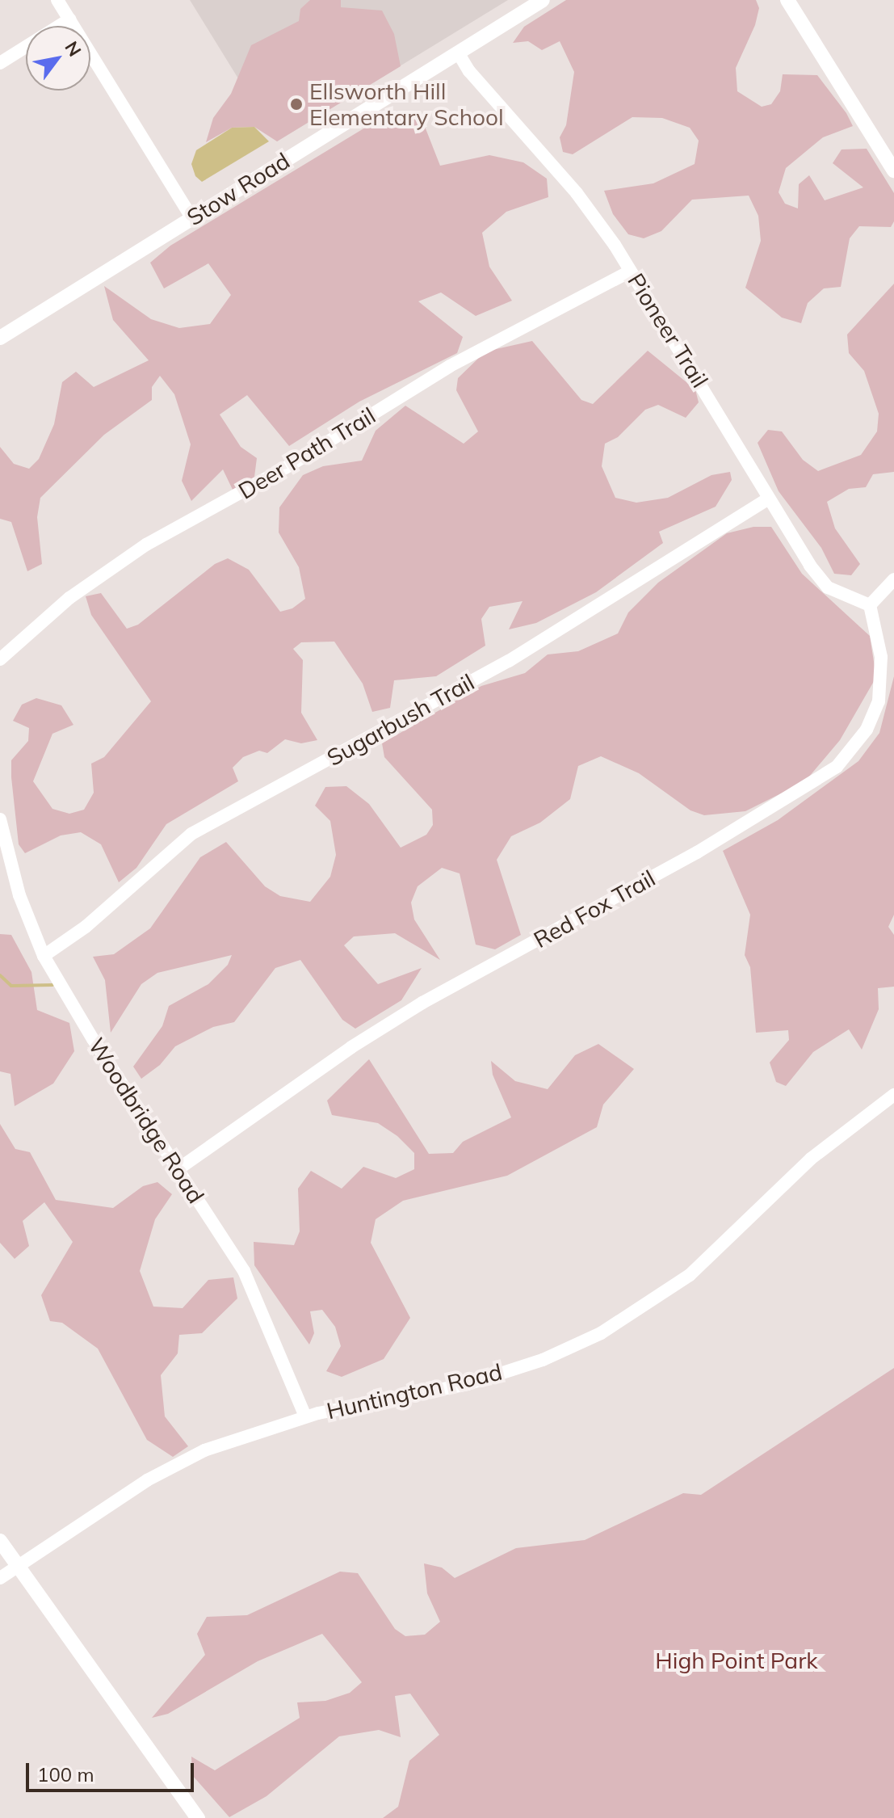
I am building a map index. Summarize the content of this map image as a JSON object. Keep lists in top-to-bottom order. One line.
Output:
{"streets":{"street":["Stow Road","Pioneer Trail","Deer Path Trail","Sugarbush Trail","Red Fox Trail","Woodbridge Road","Huntington Road"]},"crossings":[["Stow Road","Pioneer Trail"],["Pioneer Trail","Deer Path Trail"],["Pioneer Trail","Sugarbush Trail"],["Pioneer Trail","Red Fox Trail"],["Sugarbush Trail","Woodbridge Road"],["Red Fox Trail","Woodbridge Road"],["Woodbridge Road","Huntington Road"]],"parks":["High Point Park"],"places":["Ellsworth Hill Elementary School"],"scale_bar":"100 m","north":"top right"}
